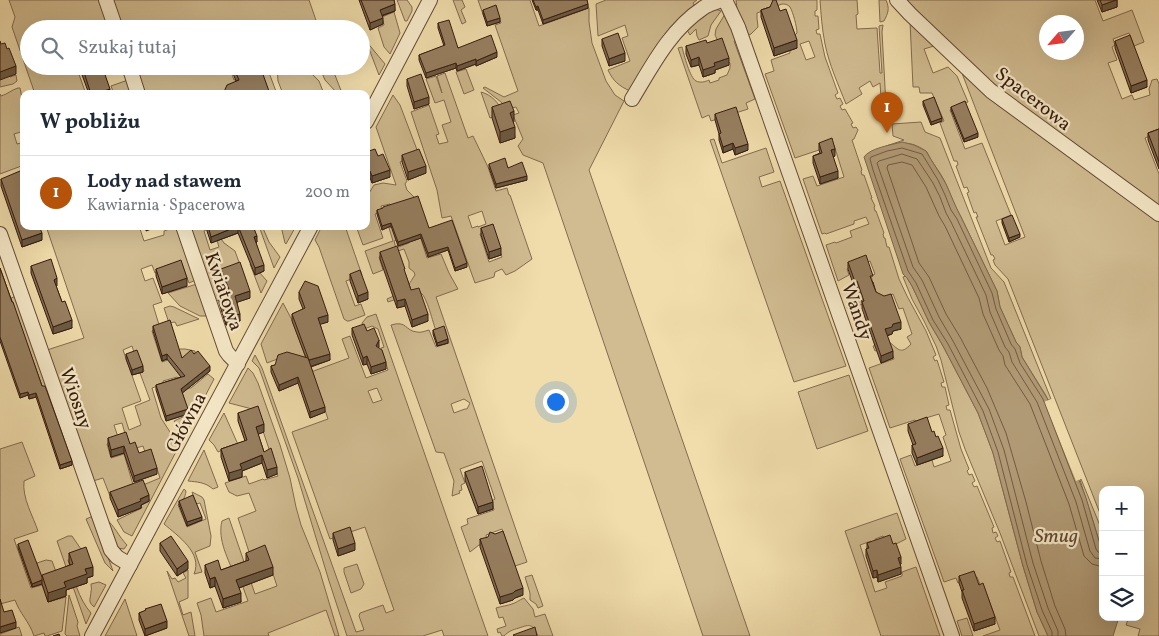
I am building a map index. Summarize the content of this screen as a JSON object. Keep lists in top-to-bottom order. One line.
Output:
{"streets":{"street":["Spacerowa","Kwiatowa","Wandy","Wiosny","Główna"]},"crossings":[["Kwiatowa","Główna"],["Wiosny","Główna"]],"water":["Smug"],"north":"bottom left","page":{"search":"Szukaj tutaj","heading":"W pobliżu","pins":"1","list":[{"mark":"1","name":"Lody nad stawem","note":"Kawiarnia · Spacerowa","value":"200 m"}],"map_buttons":["+","−"]}}
